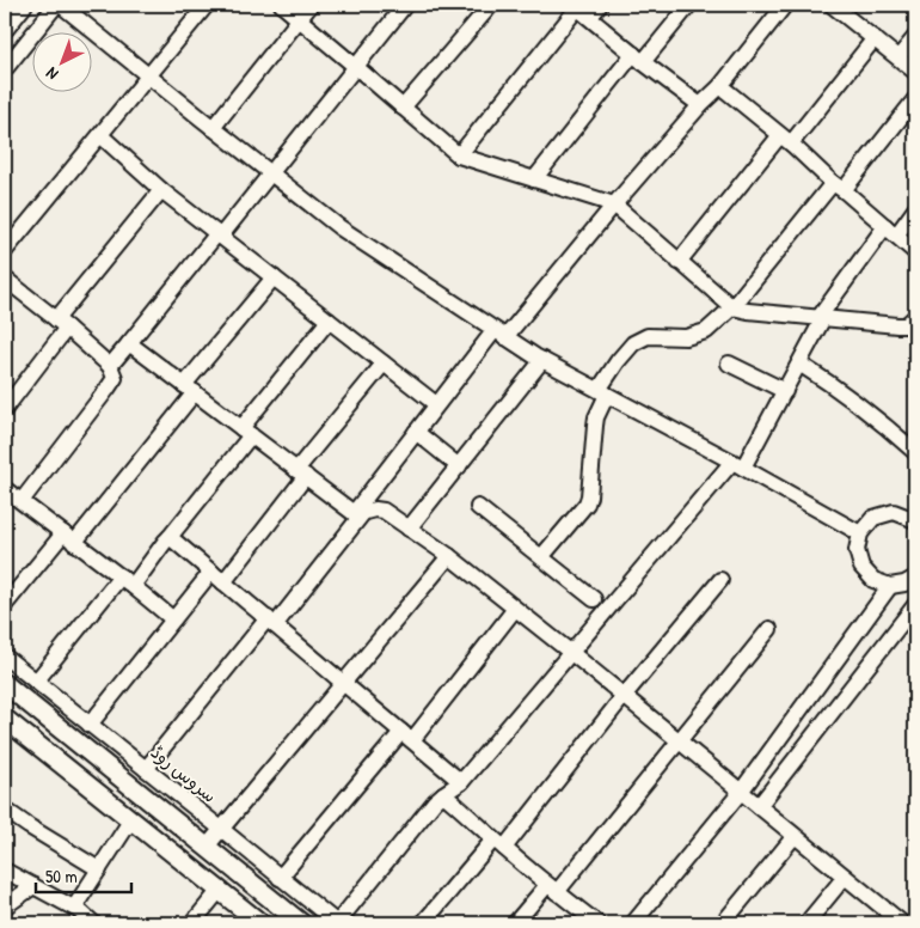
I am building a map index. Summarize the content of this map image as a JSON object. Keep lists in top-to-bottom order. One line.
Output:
{"streets":{"street":["سروس روڈ"]},"scale_bar":"50 m","north":"bottom left"}
